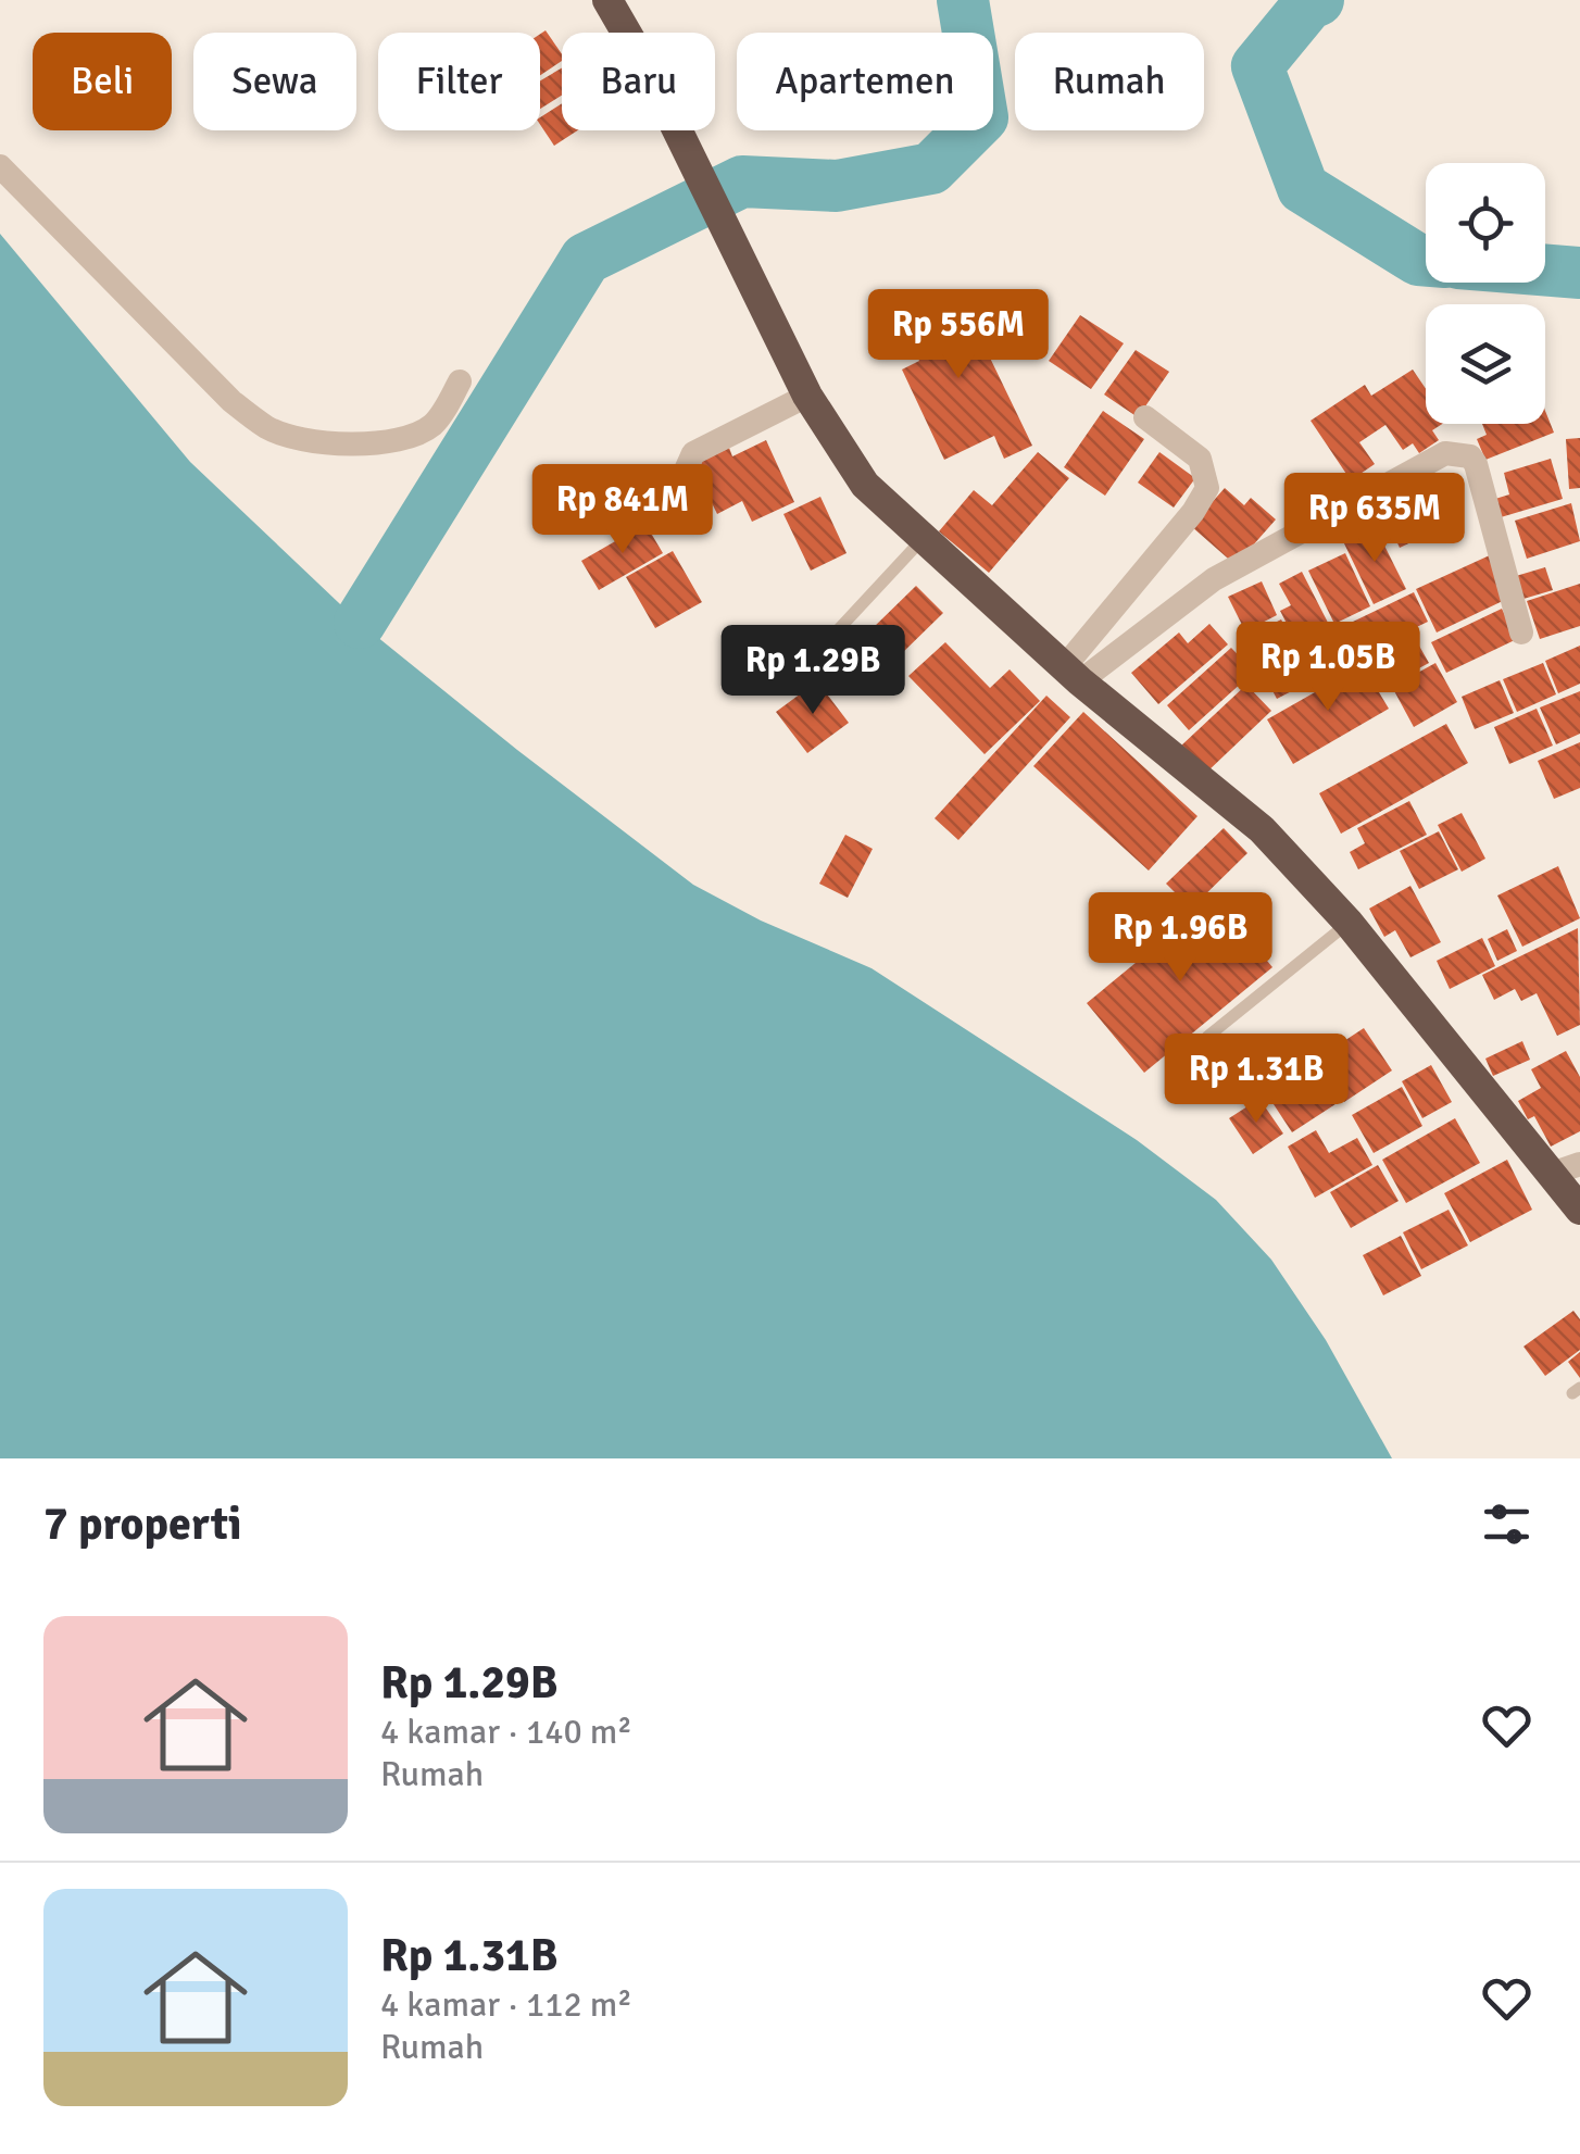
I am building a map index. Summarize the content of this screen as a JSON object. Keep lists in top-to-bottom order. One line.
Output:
{"page":{"chip":["Beli","Sewa","Filter","Baru","Apartemen","Rumah"],"price":["Rp 556M","Rp 841M","Rp 635M","Rp 1.05B","Rp 1.29B","Rp 1.96B","Rp 1.31B"],"heading":"7 properti","list":[{"name":"Rp 1.29B","note":"4 kamar · 140 m² · Rumah"},{"name":"Rp 1.31B","note":"4 kamar · 112 m² · Rumah"}]}}
